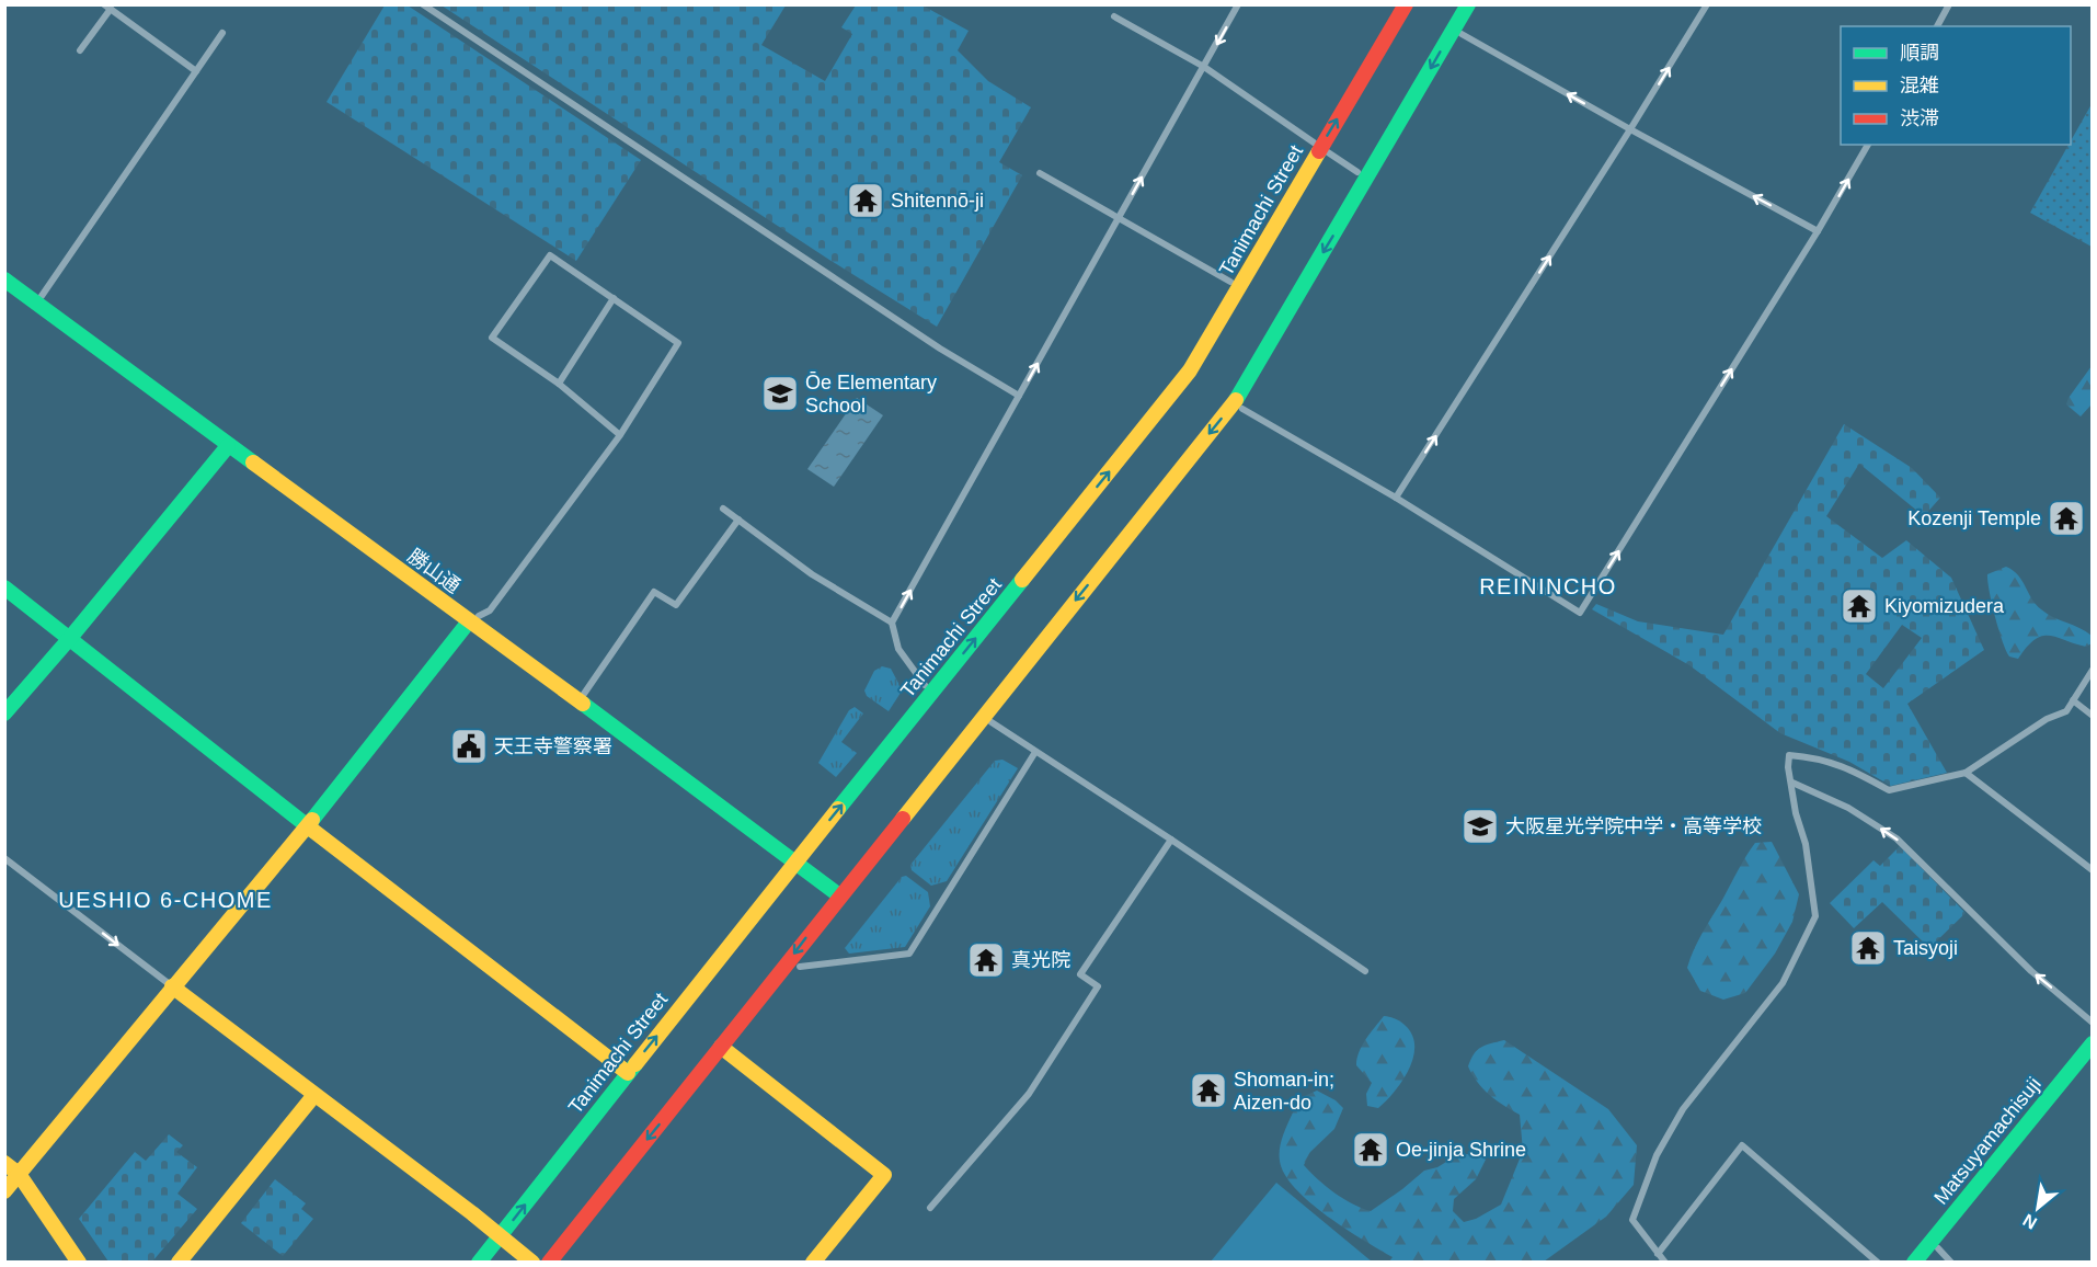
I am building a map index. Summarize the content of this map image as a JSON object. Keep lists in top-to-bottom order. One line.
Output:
{"streets":{"main road":["Tanimachi Street","勝山通","Matsuyamachisuji"]},"crossings":[["Tanimachi Street","勝山通"]],"districts":["REININCHO","UESHIO 6-CHOME"],"places":{"temple":["Shitennō-ji","Kozenji Temple","Kiyomizudera","Taisyoji","真光院","Shoman-in; Aizen-do","Oe-jinja Shrine"],"school or university":["Ōe Elementary School","大阪星光学院中学・高等学校"],"public building":["天王寺警察署"]},"legend":["順調","混雑","渋滞"],"north":"bottom left"}
